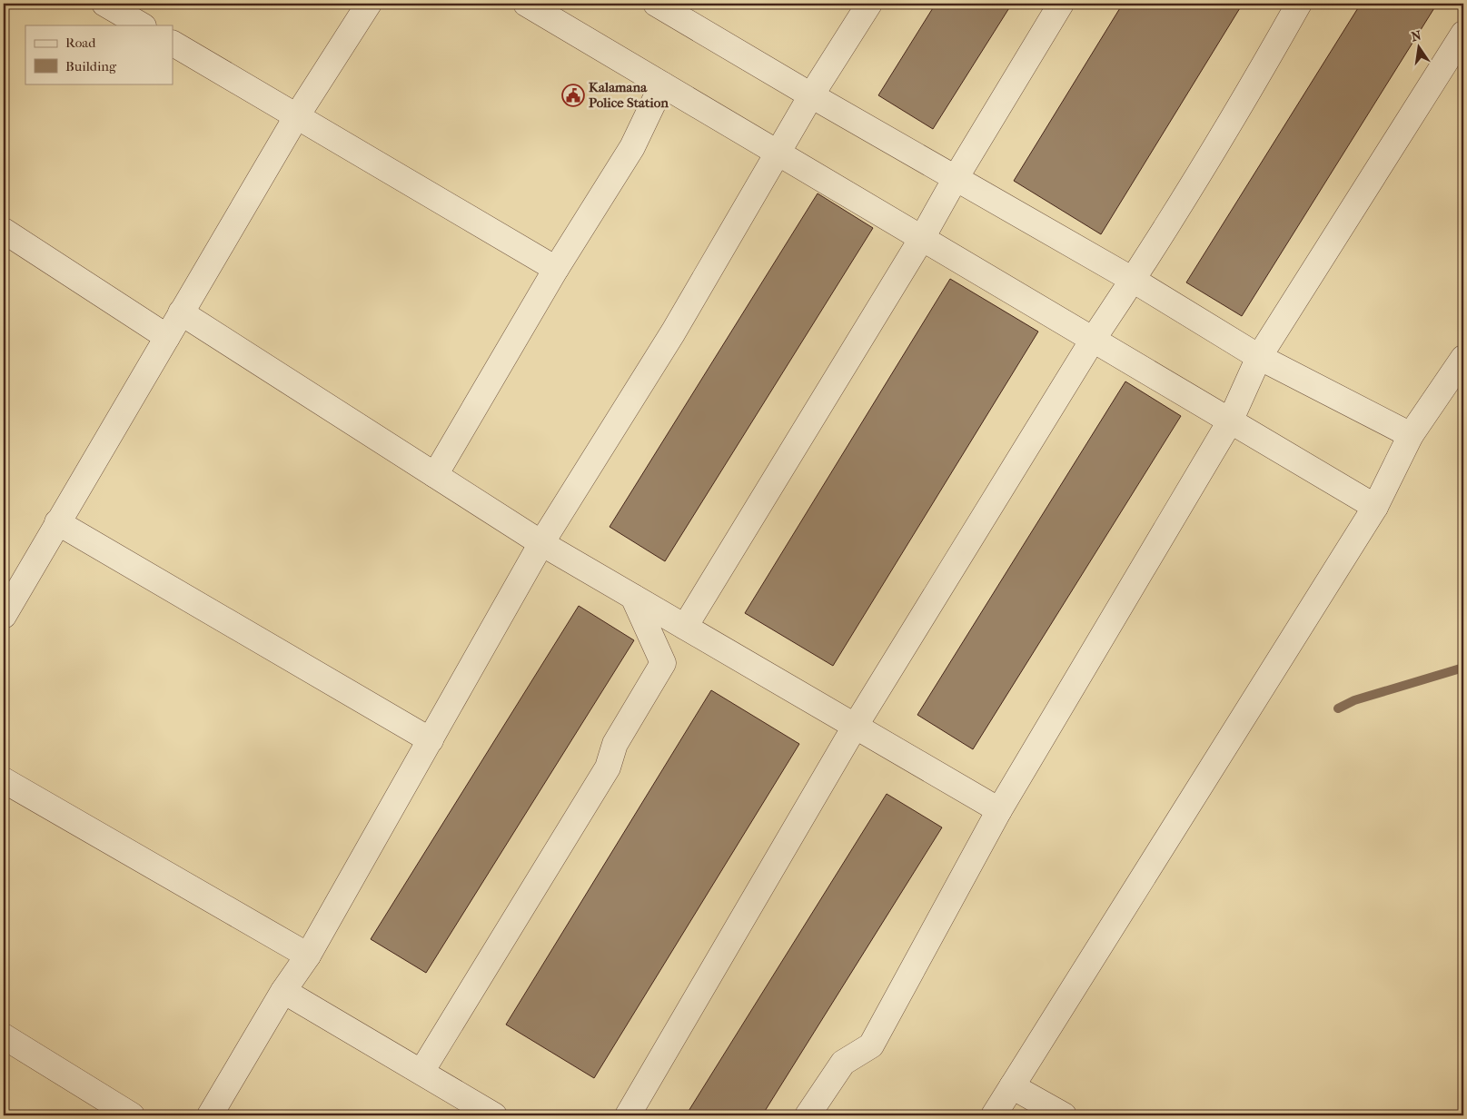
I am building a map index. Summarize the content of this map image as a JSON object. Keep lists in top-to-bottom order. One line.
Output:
{"places":{"public building":["Kalamana Police Station"]},"legend":["Road","Building"],"north":"top"}
